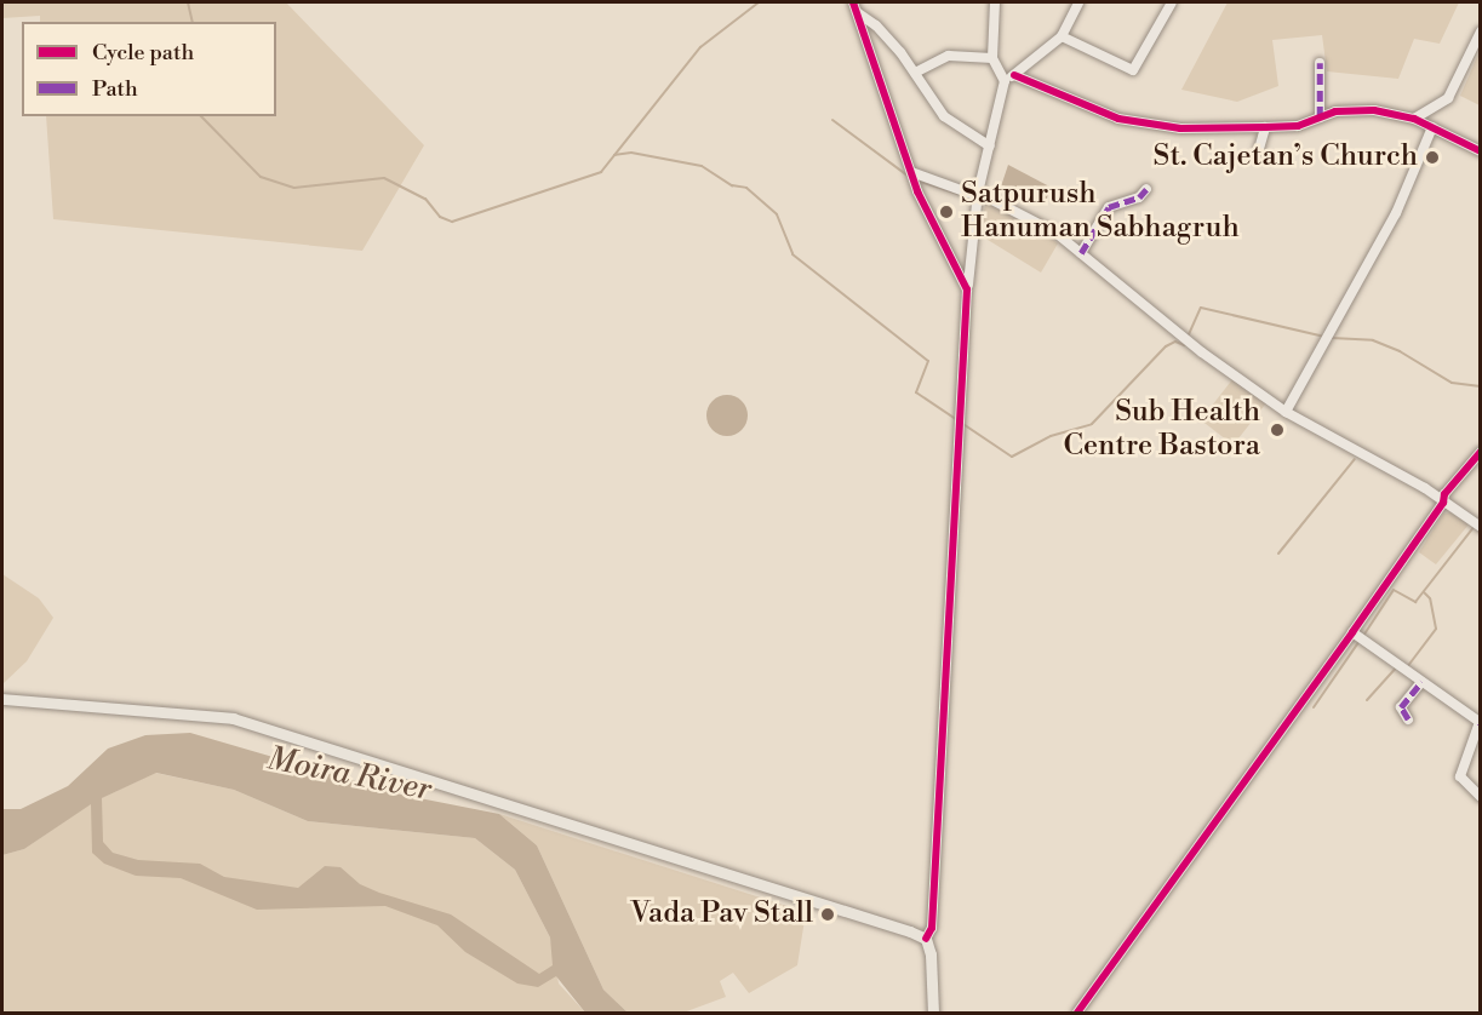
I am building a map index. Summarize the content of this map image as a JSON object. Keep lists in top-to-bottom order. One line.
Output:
{"water":["Moira River"],"places":["St. Cajetan’s Church","Satpurush Hanuman Sabhagruh","Sub Health Centre Bastora","Vada Pav Stall"],"legend":["Cycle path","Path"]}
